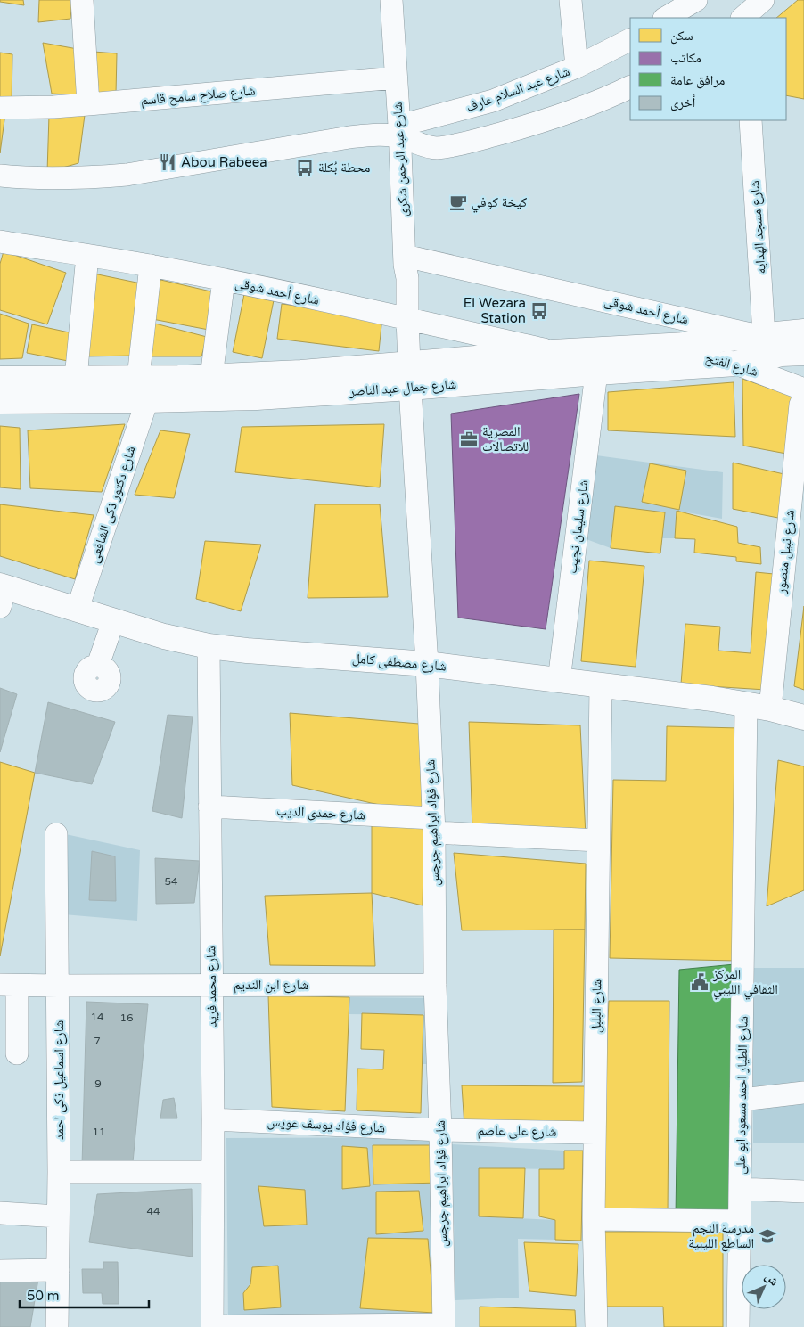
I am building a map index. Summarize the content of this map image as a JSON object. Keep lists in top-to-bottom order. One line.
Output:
{"streets":{"main road":["شارع جمال عبد الناصر","شارع مصطفى كامل"],"street":["شارع عبد السلام عارف","شارع صلاح سامح قاسم","شارع عبد الرحمن شكرى","شارع مسجد الهدايه","شارع أحمد شوقى","شارع الفتح","شارع دكتور ذكى الشافعى","شارع سليمان نجيب","شارع نبيل منصور","شارع حمدى الديب","شارع فؤاد ابراهيم جرجس","شارع ابن النديم","شارع محمد فريد","شارع البلبل","شارع اسماعيل ذكى احمد","شارع الطيار احمد مسعود ابو على","شارع فؤاد يوسف عويس","شارع على عاصم"]},"crossings":[["شارع عبد السلام عارف","شارع عبد الرحمن شكرى"],["شارع صلاح سامح قاسم","شارع عبد الرحمن شكرى"],["شارع عبد الرحمن شكرى","شارع أحمد شوقى"],["شارع عبد الرحمن شكرى","شارع فؤاد ابراهيم جرجس"],["شارع مسجد الهدايه","شارع أحمد شوقى"],["شارع مسجد الهدايه","شارع جمال عبد الناصر"],["شارع أحمد شوقى","شارع جمال عبد الناصر"],["شارع أحمد شوقى","شارع فؤاد ابراهيم جرجس"],["شارع الفتح","شارع جمال عبد الناصر"],["شارع جمال عبد الناصر","شارع دكتور ذكى الشافعى"],["شارع جمال عبد الناصر","شارع سليمان نجيب"],["شارع جمال عبد الناصر","شارع فؤاد ابراهيم جرجس"],["شارع دكتور ذكى الشافعى","شارع مصطفى كامل"],["شارع سليمان نجيب","شارع مصطفى كامل"],["شارع نبيل منصور","شارع مصطفى كامل"],["شارع مصطفى كامل","شارع فؤاد ابراهيم جرجس"],["شارع مصطفى كامل","شارع محمد فريد"],["شارع مصطفى كامل","شارع البلبل"],["شارع مصطفى كامل","شارع الطيار احمد مسعود ابو على"],["شارع حمدى الديب","شارع فؤاد ابراهيم جرجس"],["شارع حمدى الديب","شارع محمد فريد"],["شارع حمدى الديب","شارع البلبل"],["شارع فؤاد ابراهيم جرجس","شارع ابن النديم"],["شارع فؤاد ابراهيم جرجس","شارع فؤاد يوسف عويس"],["شارع فؤاد ابراهيم جرجس","شارع على عاصم"],["شارع ابن النديم","شارع محمد فريد"],["شارع ابن النديم","شارع اسماعيل ذكى احمد"],["شارع محمد فريد","شارع فؤاد يوسف عويس"],["شارع البلبل","شارع على عاصم"],["شارع فؤاد يوسف عويس","شارع على عاصم"]],"places":{"restaurant":["Abou Rabeea"],"bus stop":["محطة بُكلة","El Wezara Station"],"cafe":["كيخة كوفي"],"office":["المصرية للاتصالات"],"public building":["المركز الثقافي الليبي"],"school or university":["مدرسة النجم الساطع الليبية"]},"house_numbers":["54","14","16","7","9","11","44"],"legend":["سكن","مكاتب","مرافق عامة","أخرى"],"scale_bar":"50 m","north":"top right"}
